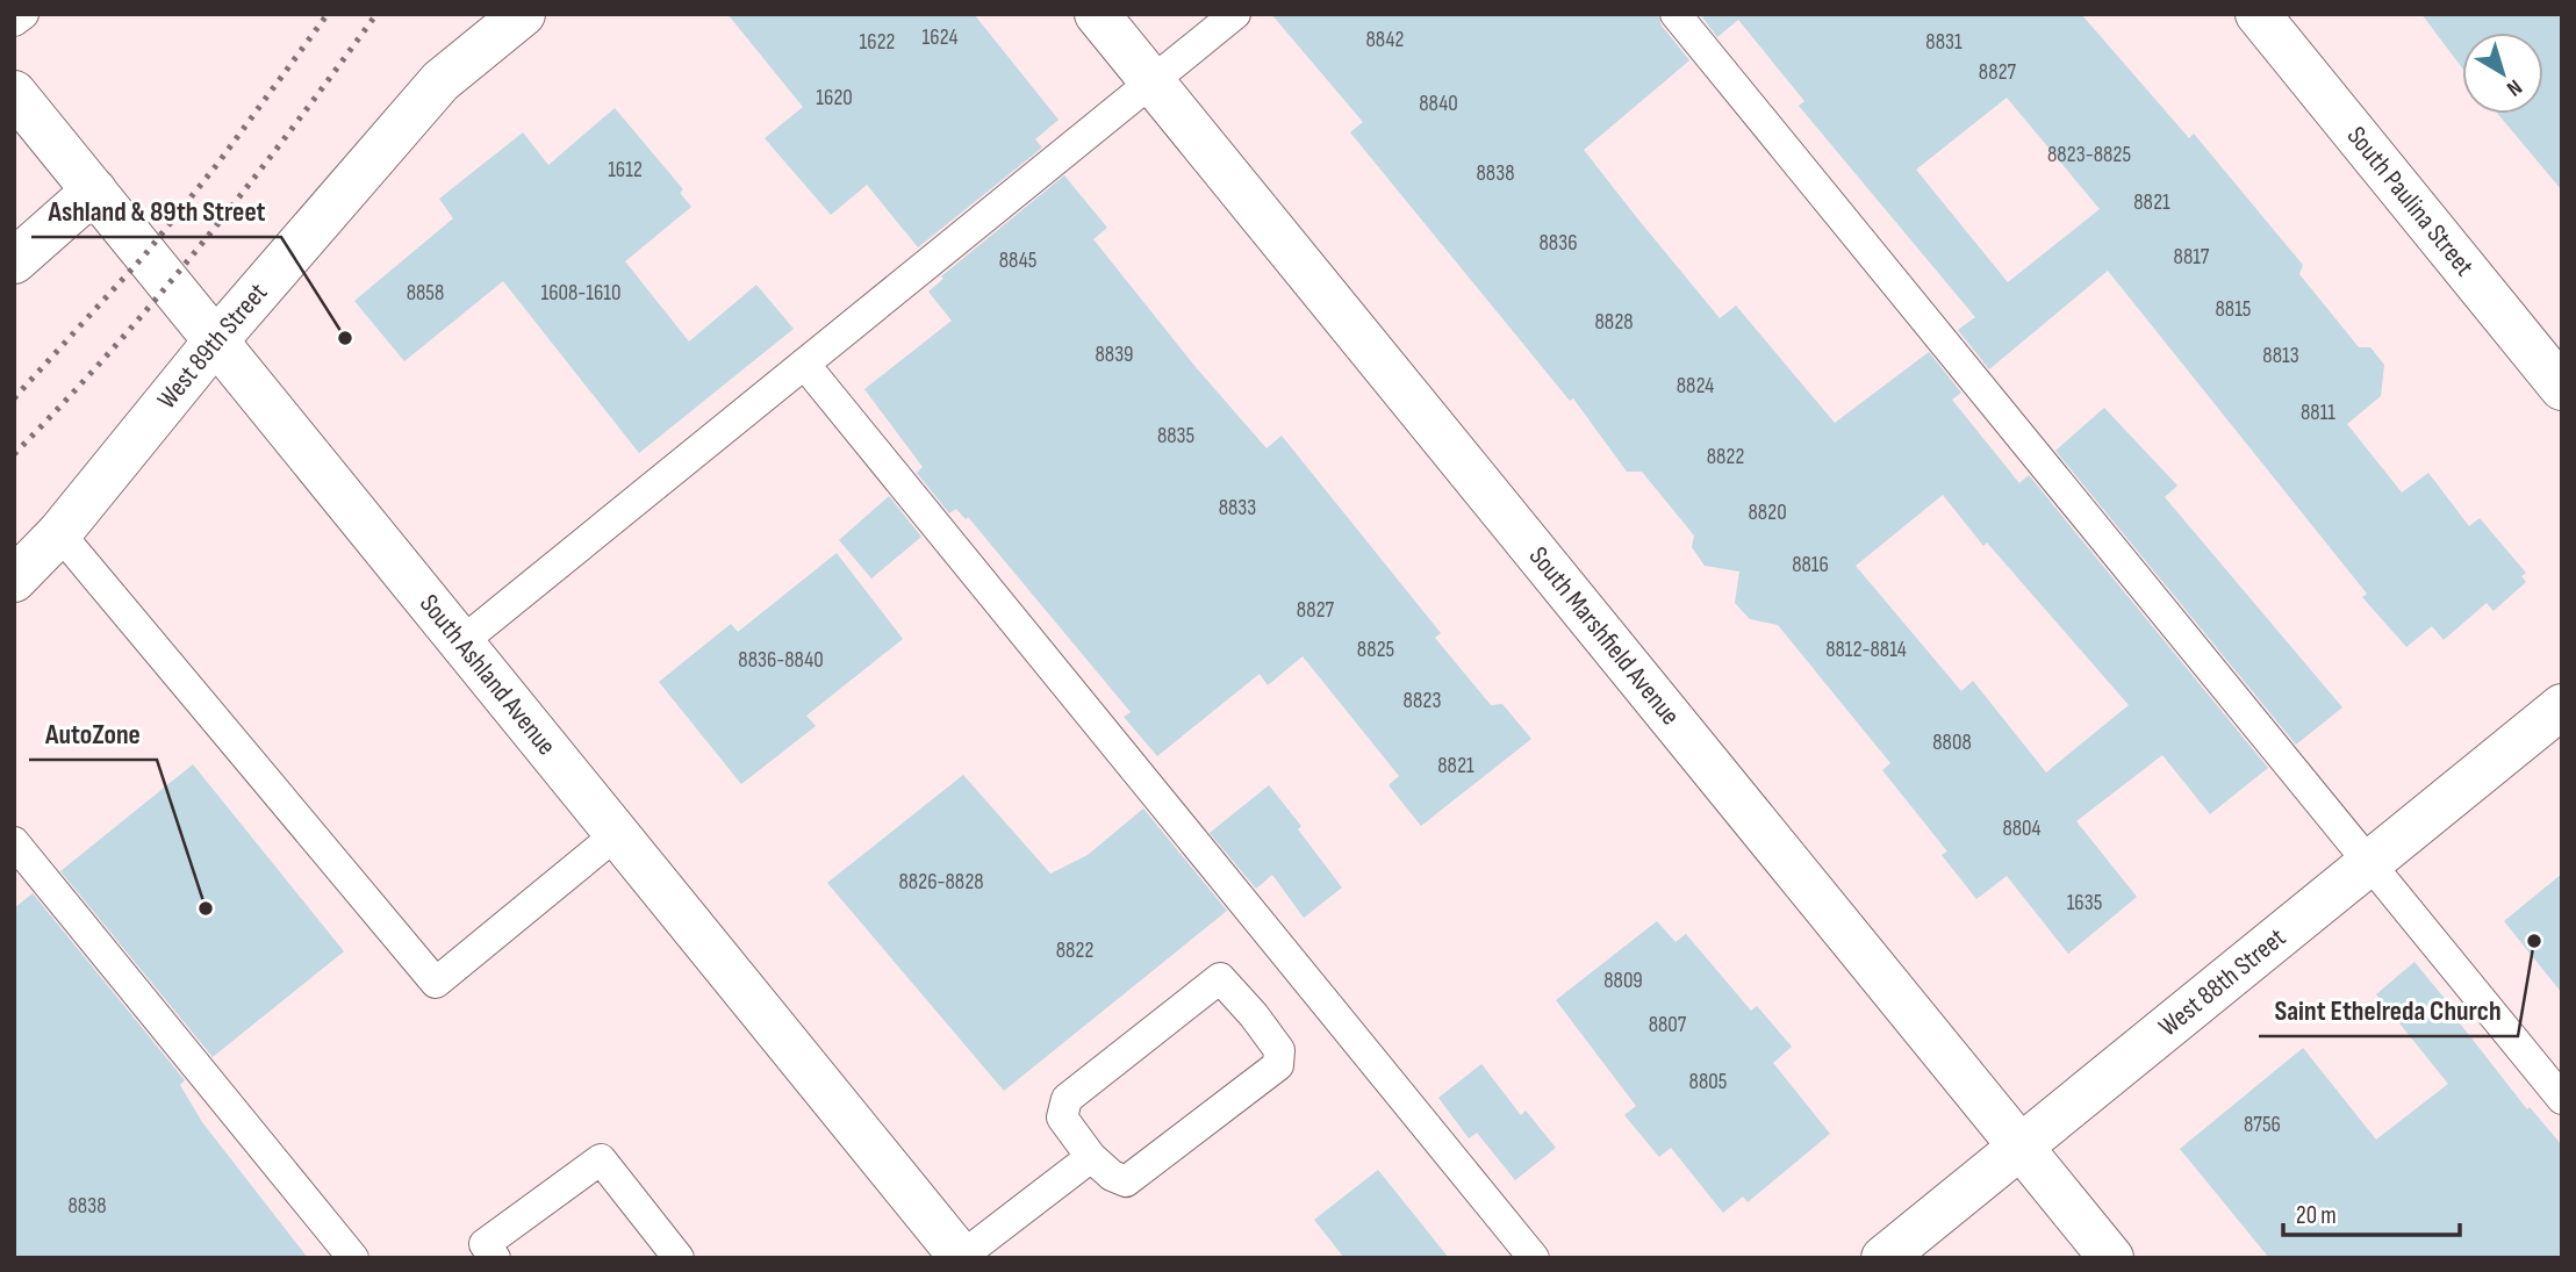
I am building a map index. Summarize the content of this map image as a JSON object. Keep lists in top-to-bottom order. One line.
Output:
{"streets":{"street":["South Paulina Street","West 89th Street","South Marshfield Avenue","South Ashland Avenue","West 88th Street"]},"crossings":[["West 89th Street","South Ashland Avenue"],["South Marshfield Avenue","West 88th Street"]],"places":["Ashland & 89th Street","AutoZone","Saint Ethelreda Church"],"house_numbers":["1624","8842","1622","8831","8827","1620","8840","8823-8825","1612","8838","8821","8836","8817","8845","8858","1608-1610","8815","8828","8839","8813","8824","8811","8835","8822","8833","8820","8816","8827","8825","8812-8814","8836-8840","8823","8808","8821","8804","8826-8828","1635","8822","8809","8807","8805","8756","8838"],"scale_bar":"20 m","north":"bottom right"}
